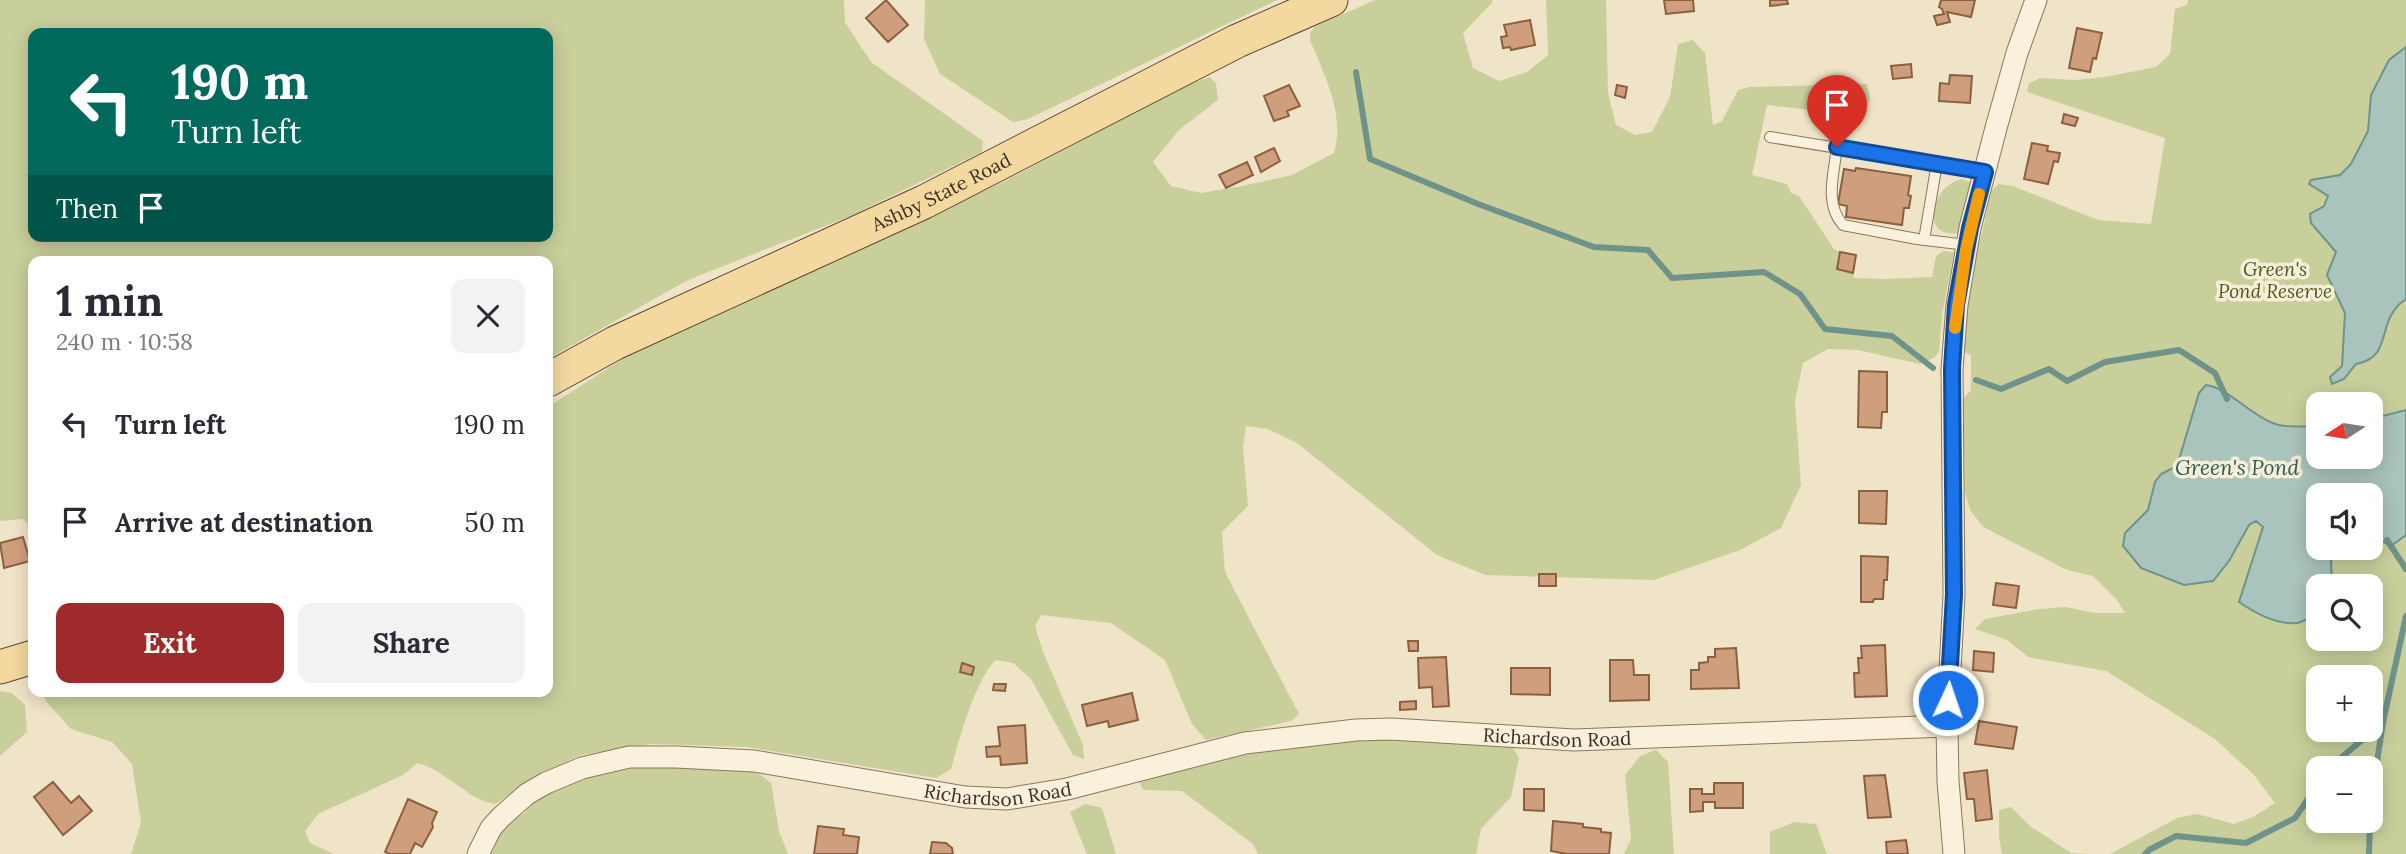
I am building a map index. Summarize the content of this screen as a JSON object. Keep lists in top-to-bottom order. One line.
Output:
{"streets":{"main road":["Ashby State Road"],"street":["Richardson Road"]},"water":["Green's Pond"],"parks":["Green's Pond Reserve"],"north":"left","page":{"turn":["190 m","Turn left"],"then":"Then","heading":["1 min","240 m · 10:58"],"list":[{"name":"Turn left","value":"190 m"},{"name":"Arrive at destination","value":"50 m"}],"map_buttons":["+","−"],"buttons":["Exit","Share"]}}
